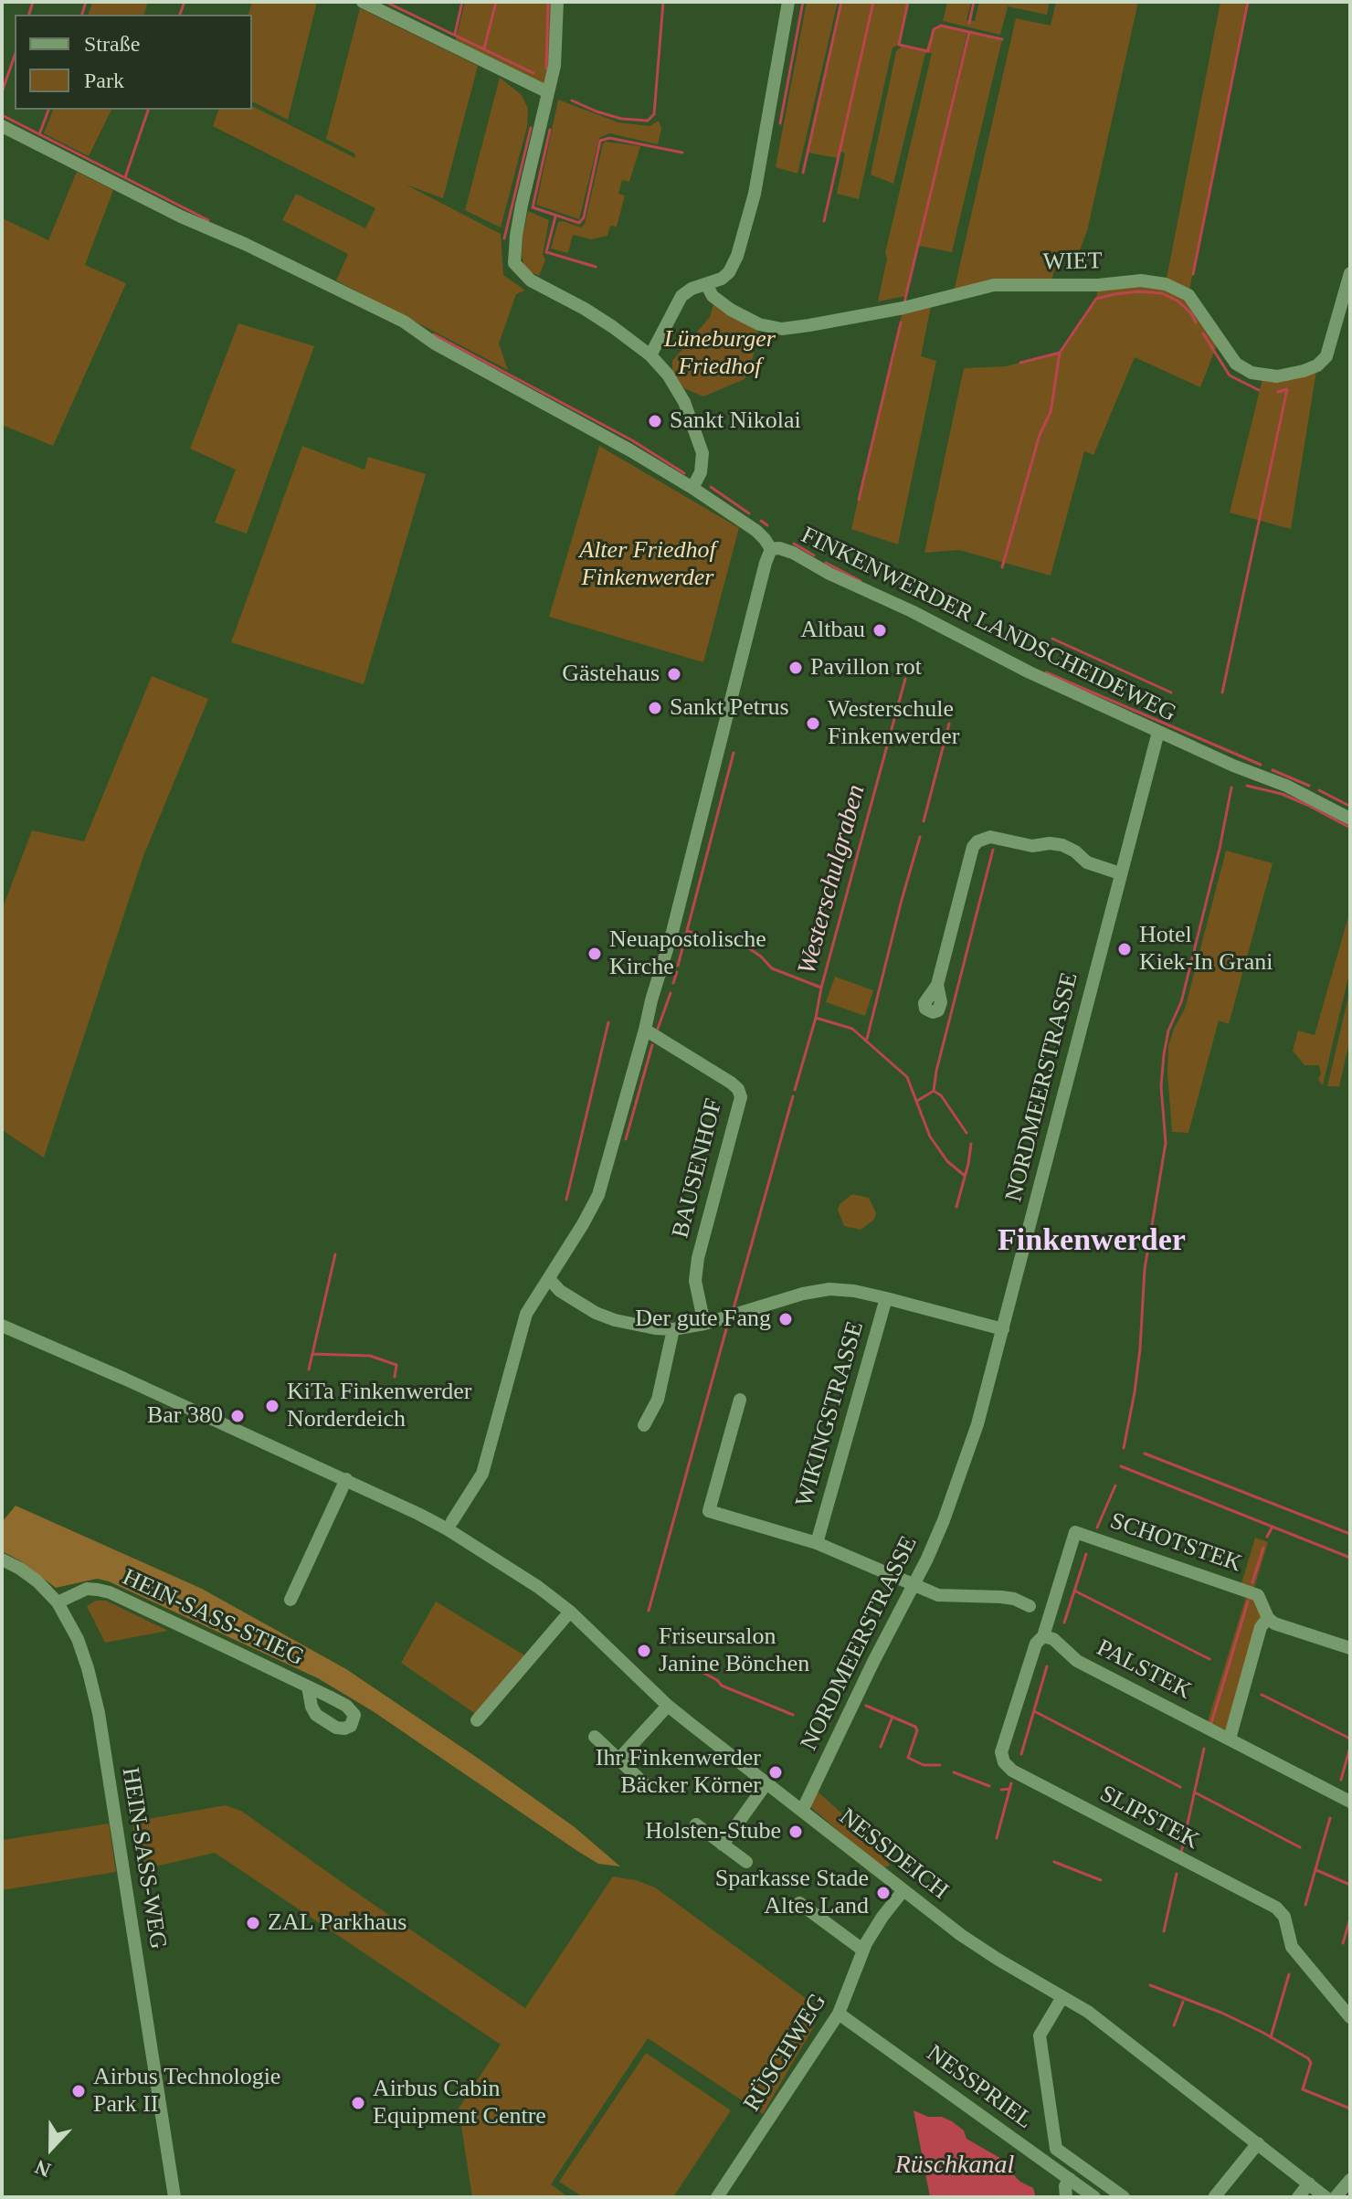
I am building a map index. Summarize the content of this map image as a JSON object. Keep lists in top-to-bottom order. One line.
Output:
{"streets":{"street":["WIET","FINKENWERDER LANDSCHEIDEWEG","NORDMEERSTRASSE","BAUSENHOF","WIKINGSTRASSE","SCHOTSTEK","HEIN-SASS-STIEG","PALSTEK","SLIPSTEK","NESSDEICH","HEIN-SASS-WEG","RÜSCHWEG","NESSPRIEL"]},"crossings":[["FINKENWERDER LANDSCHEIDEWEG","NORDMEERSTRASSE"],["NORDMEERSTRASSE","WIKINGSTRASSE"],["NORDMEERSTRASSE","NESSDEICH"],["SCHOTSTEK","PALSTEK"],["SCHOTSTEK","SLIPSTEK"],["HEIN-SASS-STIEG","HEIN-SASS-WEG"],["PALSTEK","SLIPSTEK"],["NESSDEICH","RÜSCHWEG"],["RÜSCHWEG","NESSPRIEL"]],"districts":["Finkenwerder"],"water":["Westerschulgraben","Rüschkanal"],"parks":["Lüneburger Friedhof","Alter Friedhof Finkenwerder"],"places":["Sankt Nikolai","Altbau","Pavillon rot","Gästehaus","Sankt Petrus","Westerschule Finkenwerder","Hotel Kiek-In Grani","Neuapostolische Kirche","Der gute Fang","KiTa Finkenwerder Norderdeich","Bar 380","Friseursalon Janine Bönchen","Ihr Finkenwerder Bäcker Körner","Holsten-Stube","Sparkasse Stade Altes Land","ZAL Parkhaus","Airbus Technologie Park II","Airbus Cabin Equipment Centre"],"legend":["Straße","Park"],"north":"bottom"}
